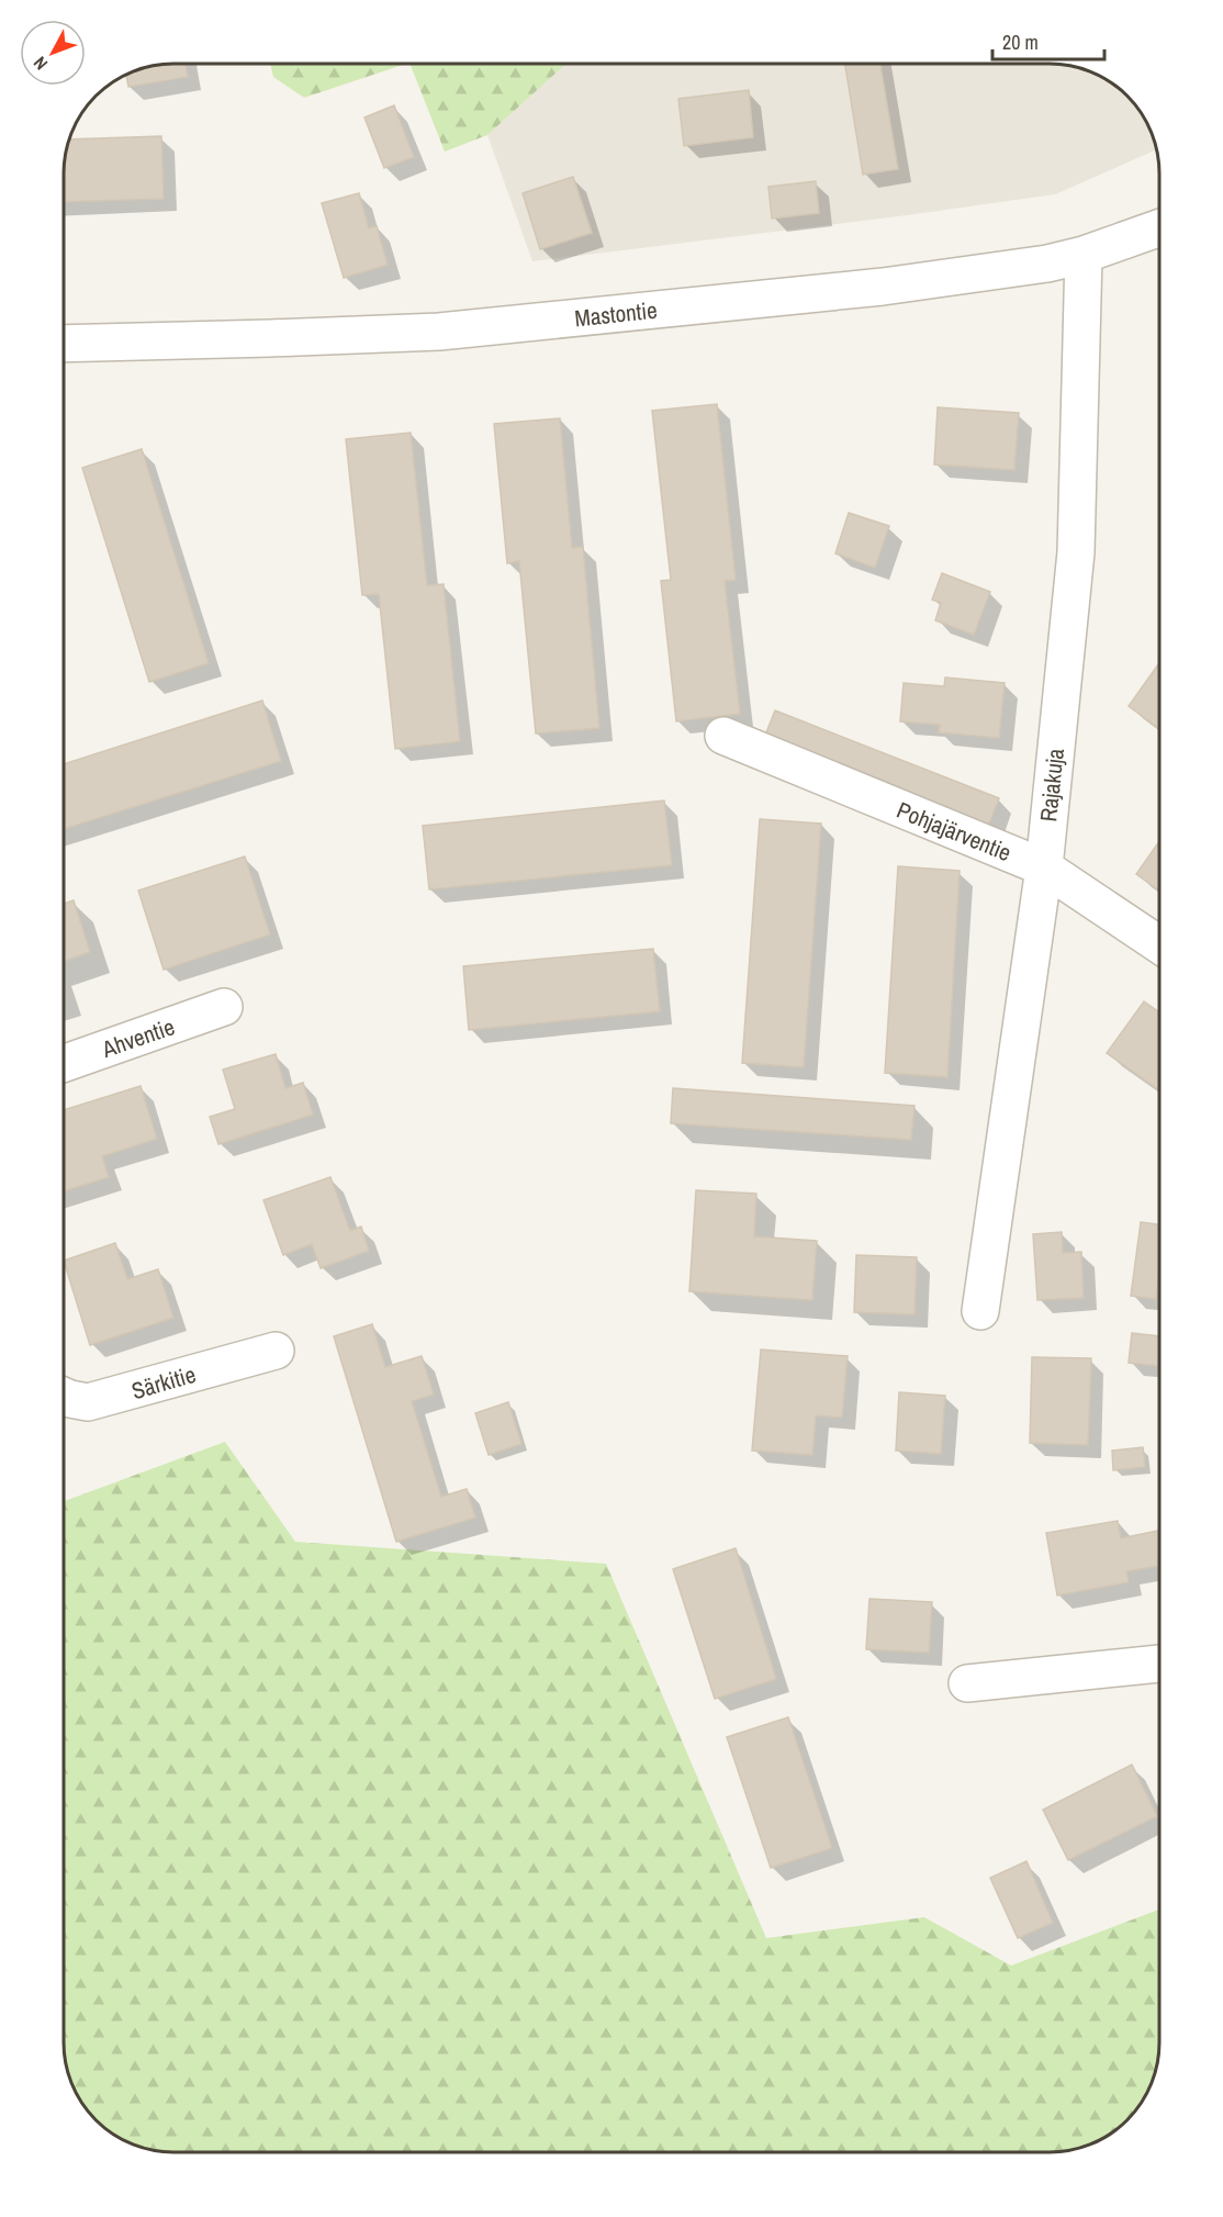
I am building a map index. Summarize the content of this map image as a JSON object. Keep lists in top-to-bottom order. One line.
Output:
{"streets":{"street":["Mastontie","Rajakuja","Pohjajärventie","Ahventie","Särkitie"]},"crossings":[["Mastontie","Rajakuja"],["Rajakuja","Pohjajärventie"]],"scale_bar":"20 m","north":"bottom left"}
